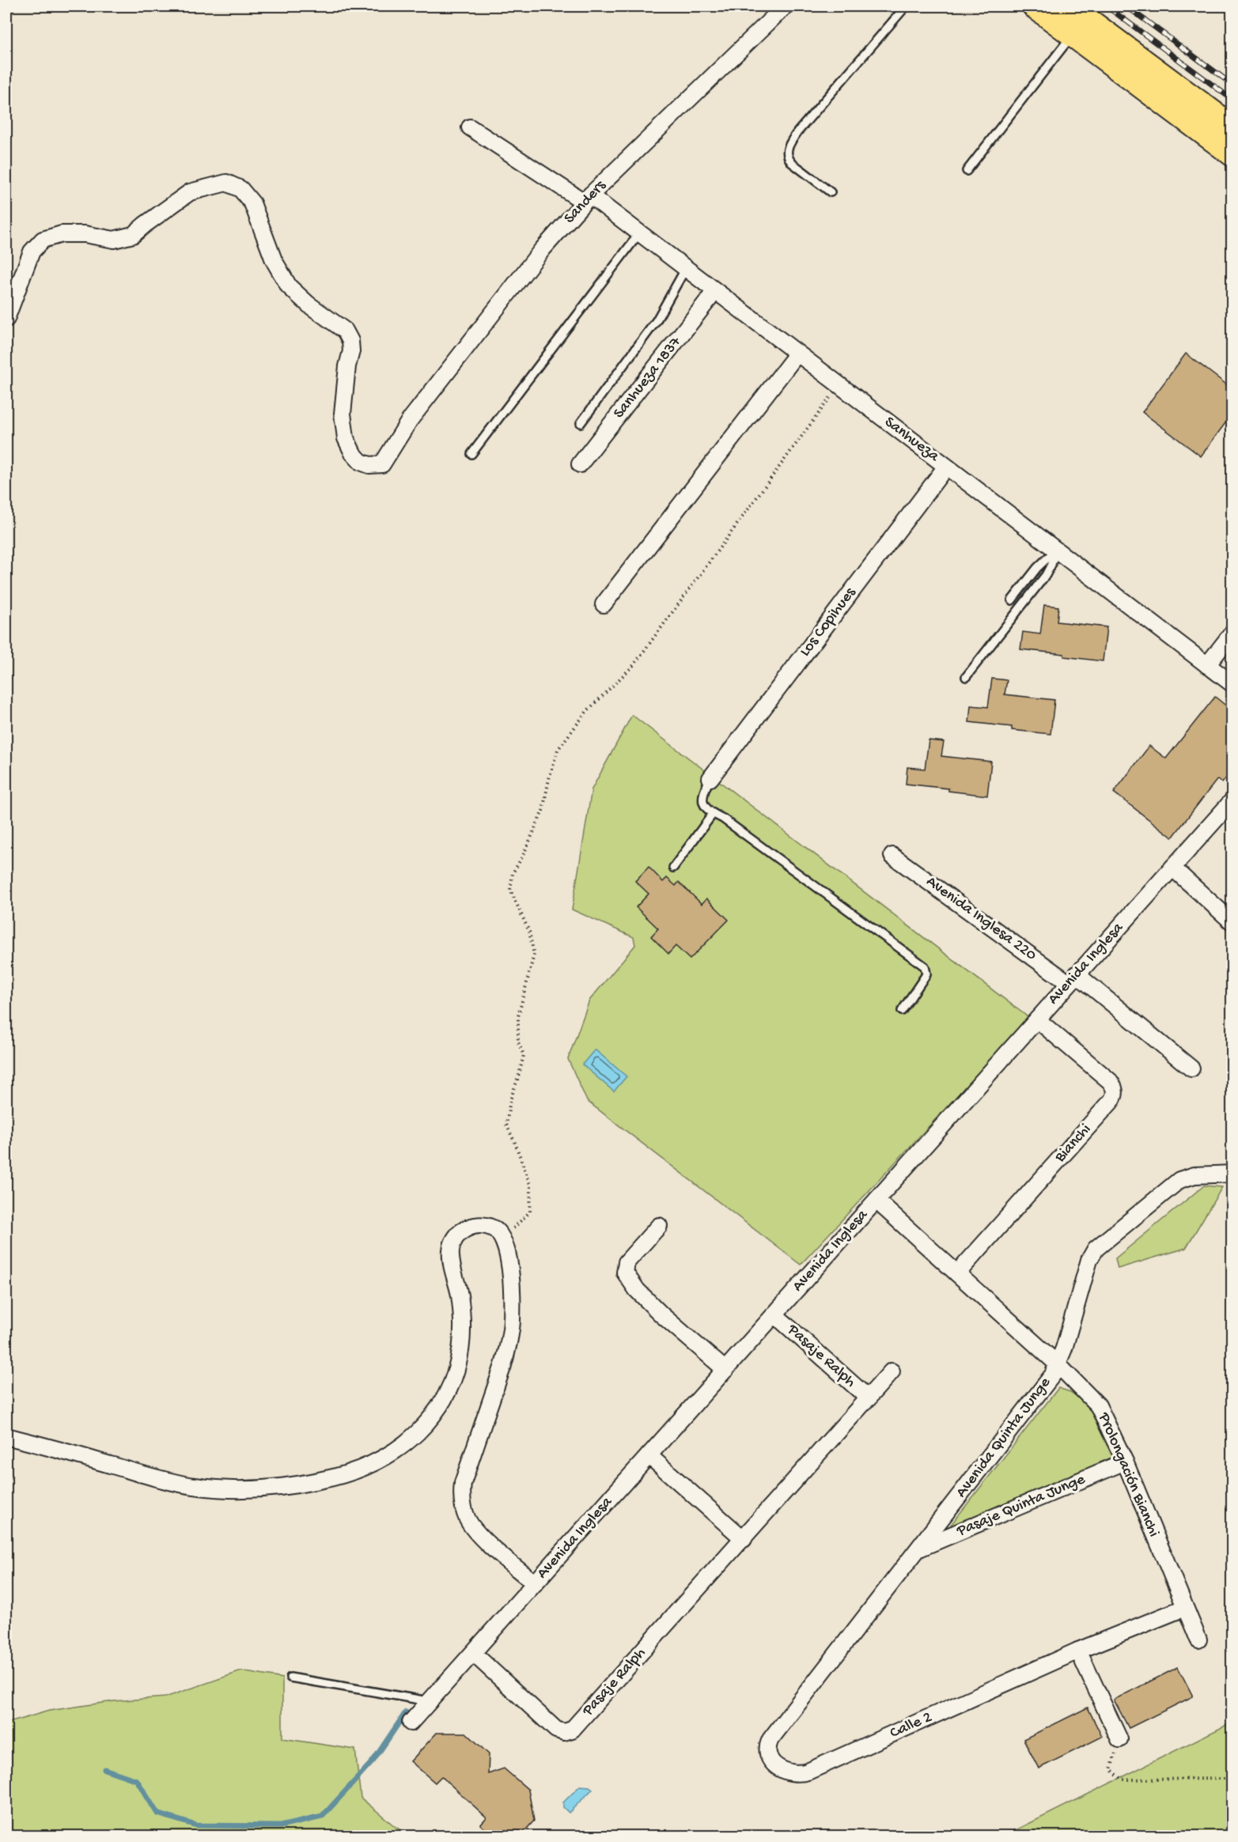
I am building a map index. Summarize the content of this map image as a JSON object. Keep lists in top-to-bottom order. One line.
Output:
{"streets":{"street":["Sanders","Sanhueza 1837","Sanhueza","Los Copihues","Avenida Inglesa 220","Avenida Inglesa","Bianchi","Pasaje Ralph","Avenida Quinta Junge","Prolongación Bianchi","Pasaje Quinta Junge","Calle 2"]},"crossings":[["Sanders","Sanhueza"],["Sanhueza 1837","Sanhueza"],["Sanhueza","Los Copihues"],["Avenida Inglesa 220","Avenida Inglesa"],["Avenida Inglesa","Bianchi"],["Avenida Inglesa","Pasaje Ralph"],["Avenida Inglesa","Prolongación Bianchi"],["Bianchi","Prolongación Bianchi"],["Avenida Quinta Junge","Prolongación Bianchi"],["Avenida Quinta Junge","Pasaje Quinta Junge"],["Avenida Quinta Junge","Calle 2"],["Prolongación Bianchi","Pasaje Quinta Junge"],["Prolongación Bianchi","Calle 2"]]}
